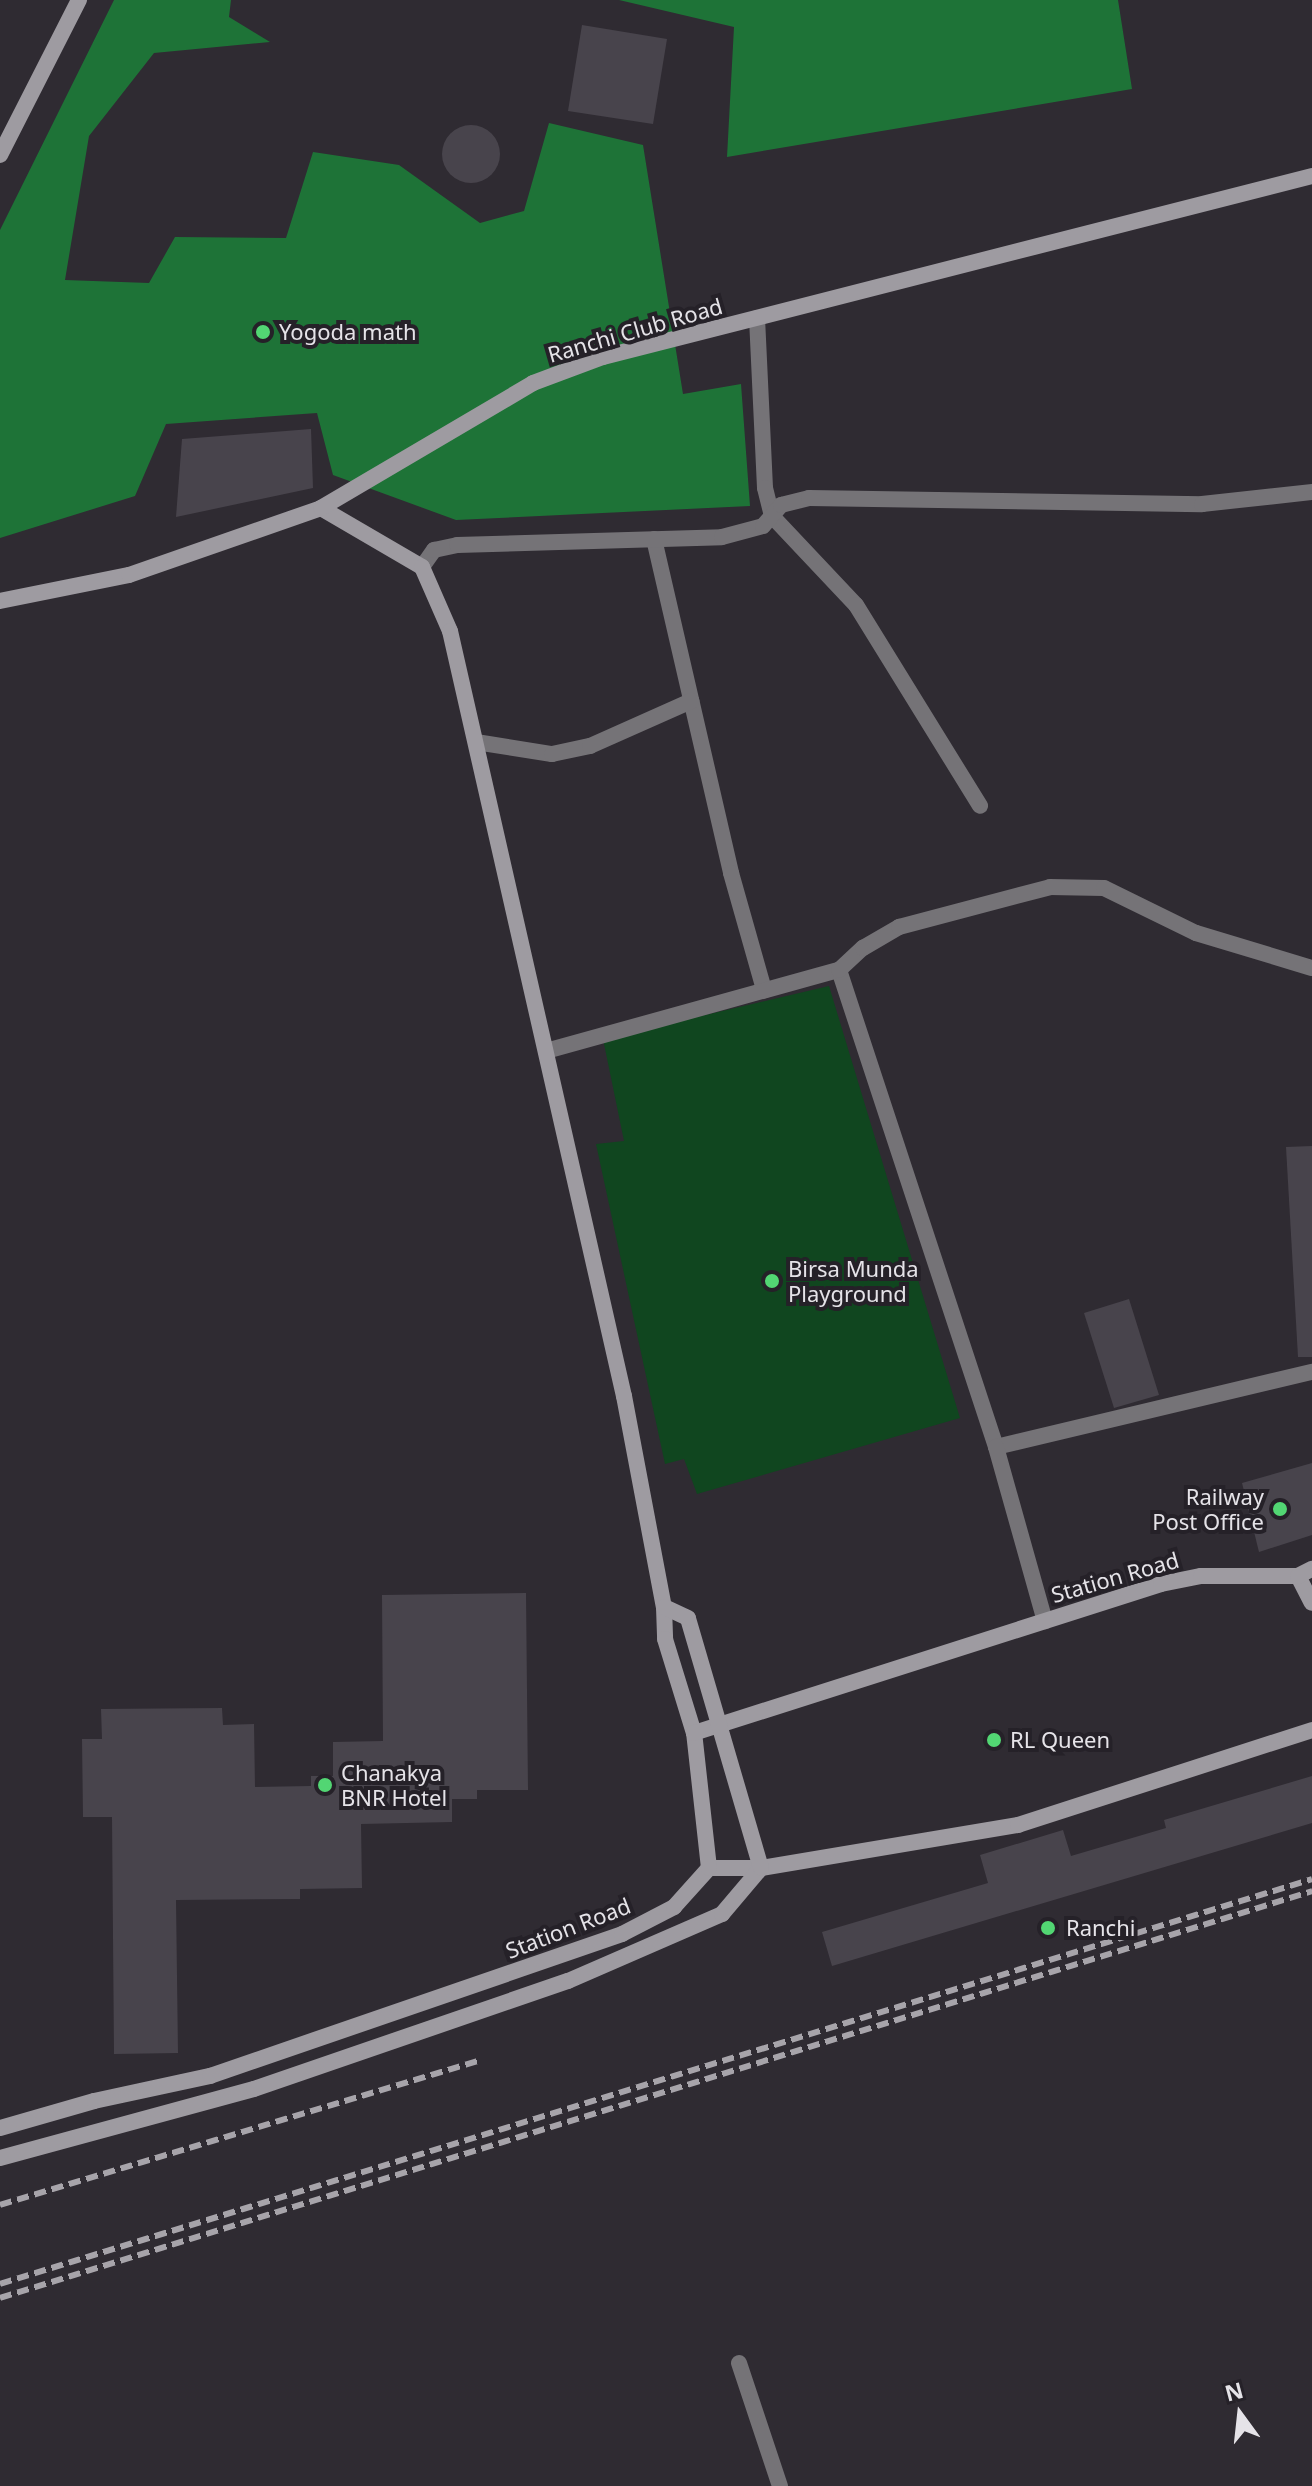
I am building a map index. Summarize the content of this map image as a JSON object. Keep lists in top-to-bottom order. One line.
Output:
{"streets":{"street":["Ranchi Club Road","Station Road"]},"places":["Yogoda math","Birsa Munda Playground","Railway Post Office","RL Queen","Chanakya BNR Hotel","Ranchi"],"north":"top"}
